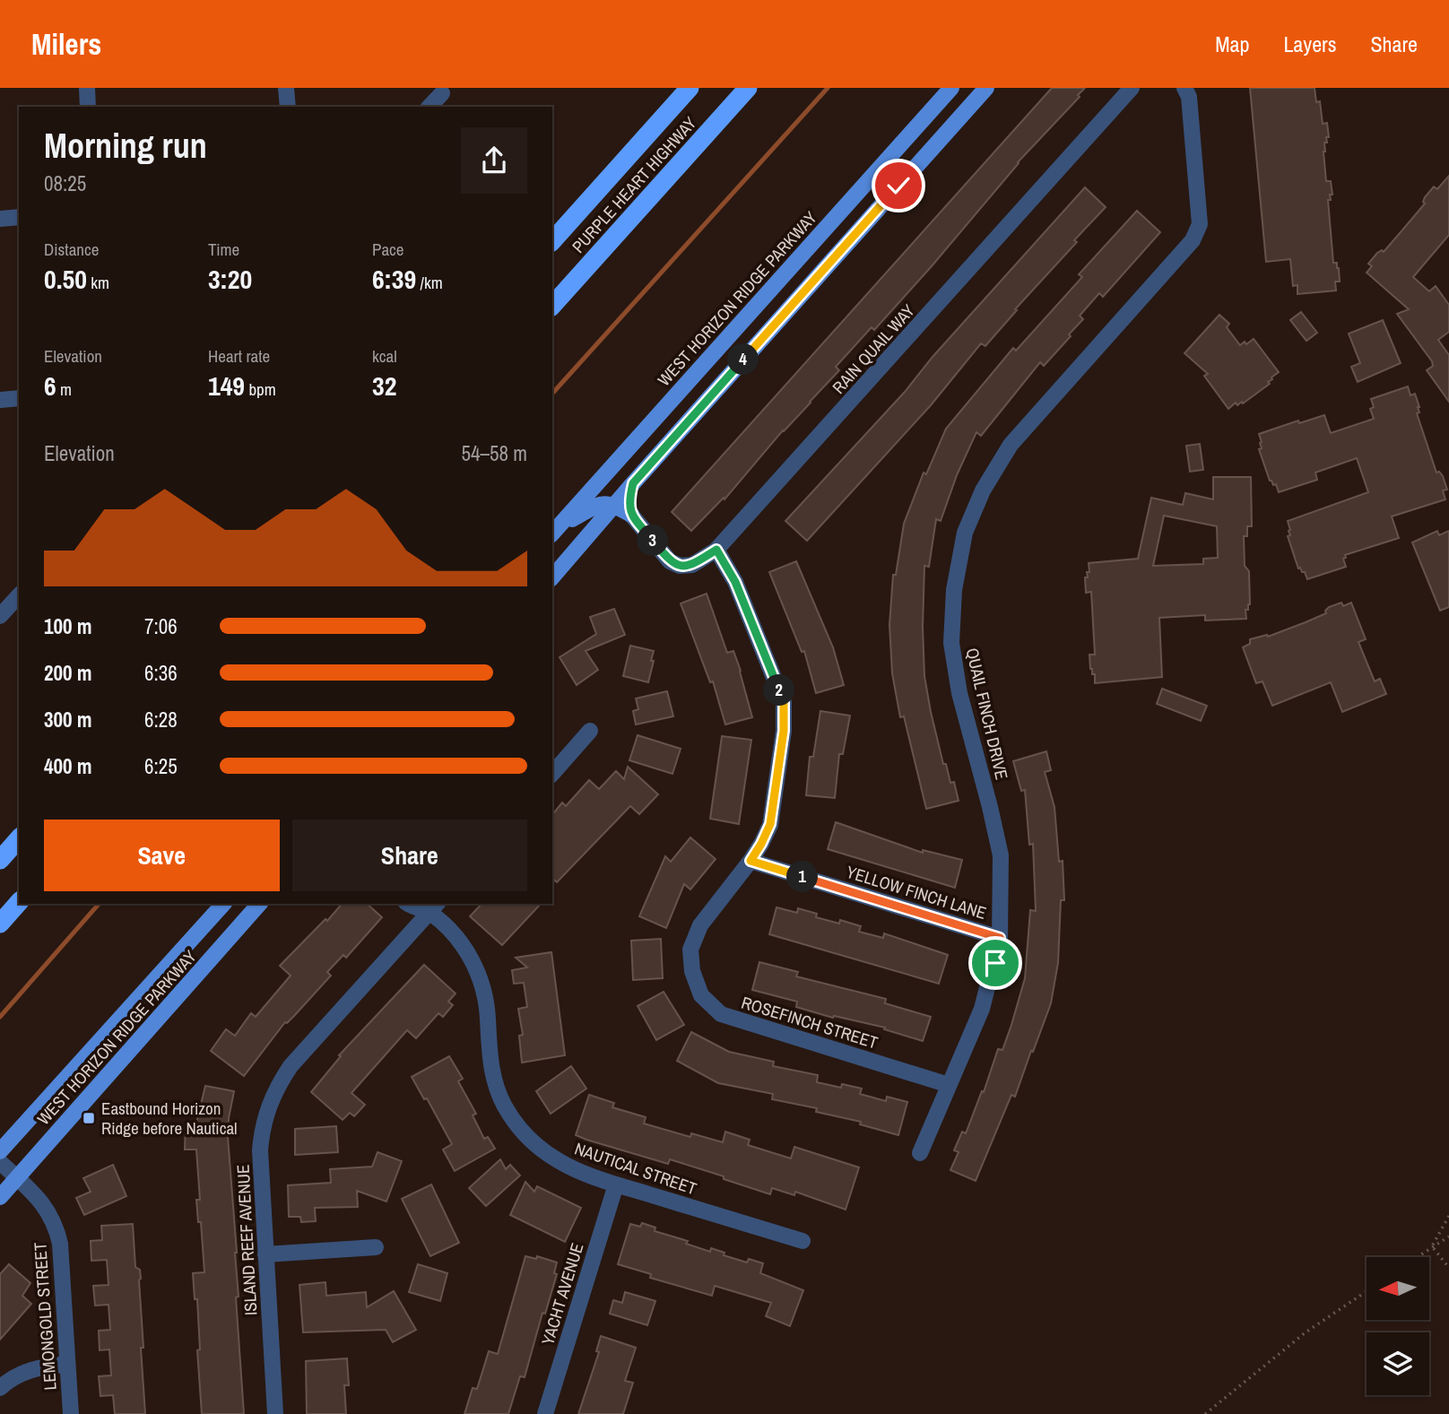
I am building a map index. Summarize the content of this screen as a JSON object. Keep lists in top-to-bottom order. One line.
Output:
{"streets":{"highway":["PURPLE HEART HIGHWAY"],"main road":["WEST HORIZON RIDGE PARKWAY"],"street":["RAIN QUAIL WAY","QUAIL FINCH DRIVE","YELLOW FINCH LANE","ROSEFINCH STREET","NAUTICAL STREET","ISLAND REEF AVENUE","YACHT AVENUE","LEMONGOLD STREET"]},"crossings":[["WEST HORIZON RIDGE PARKWAY","LEMONGOLD STREET"],["QUAIL FINCH DRIVE","YELLOW FINCH LANE"],["QUAIL FINCH DRIVE","ROSEFINCH STREET"],["YELLOW FINCH LANE","ROSEFINCH STREET"],["NAUTICAL STREET","ISLAND REEF AVENUE"],["NAUTICAL STREET","YACHT AVENUE"]],"places":{"transit":["Eastbound Horizon Ridge before Nautical"]},"north":"left","page":{"header":"Milers","nav":["Map","Layers","Share"],"heading":["Morning run","08:25"],"stats":[["Distance","0.50 km"],["Time","3:20"],["Pace","6:39 /km"],["Elevation","6 m"],["Heart rate","149 bpm"],["kcal","32"]],"pins":["4","3","2","1"],"chart":["Elevation","54–58 m"],"list":[{"name":"100 m","note":"7:06"},{"name":"200 m","note":"6:36"},{"name":"300 m","note":"6:28"},{"name":"400 m","note":"6:25"}],"buttons":["Save","Share"]}}
